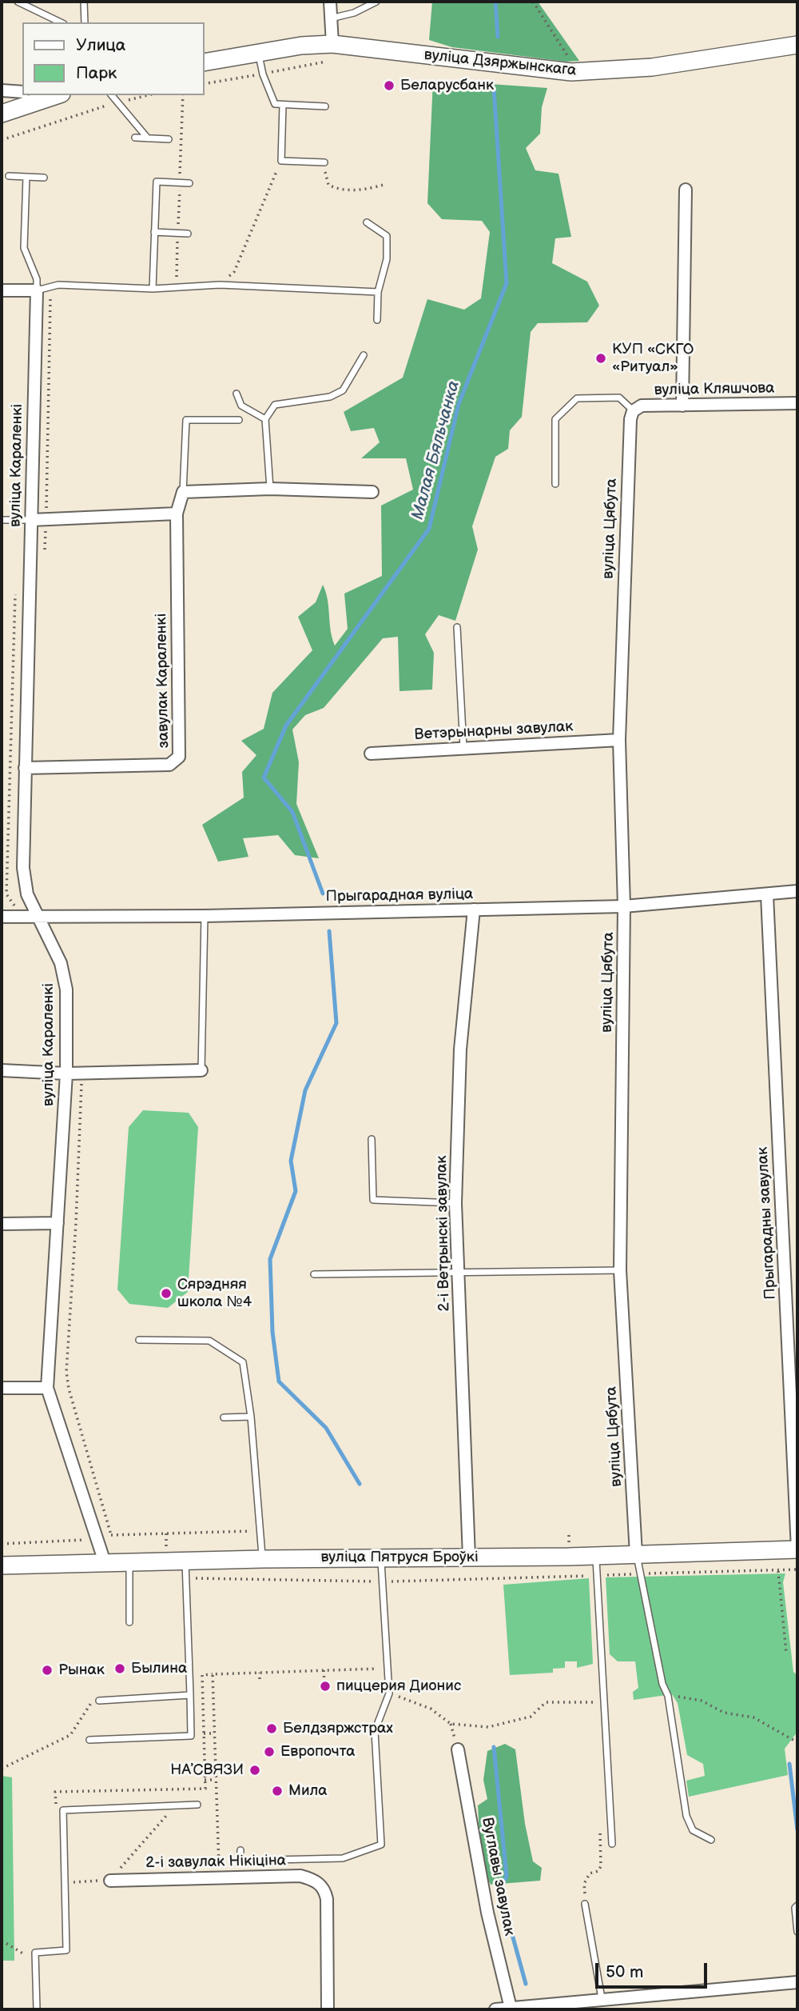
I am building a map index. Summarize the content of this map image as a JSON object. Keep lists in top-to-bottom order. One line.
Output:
{"streets":{"main road":["вуліца Дзяржынскага","вуліца Пятруся Броўкі"],"street":["вуліца Кляшчова","вуліца Караленкі","вуліца Цябута","завулак Караленкі","Ветэрынарны завулак","Прыгарадная вуліца","Прыгарадны завулак","2-і Ветрынскі завулак","2-і завулак Нікіціна","Вуглавы завулак"]},"crossings":[["вуліца Кляшчова","вуліца Цябута"],["вуліца Караленкі","завулак Караленкі"],["вуліца Караленкі","Прыгарадная вуліца"],["вуліца Караленкі","вуліца Пятруся Броўкі"],["вуліца Цябута","Ветэрынарны завулак"],["вуліца Цябута","Прыгарадная вуліца"],["вуліца Цябута","вуліца Пятруся Броўкі"],["Прыгарадная вуліца","Прыгарадны завулак"],["Прыгарадная вуліца","2-і Ветрынскі завулак"],["Прыгарадны завулак","вуліца Пятруся Броўкі"],["2-і Ветрынскі завулак","вуліца Пятруся Броўкі"]],"water":["Малая Бяльчанка"],"places":["Беларусбанк","КУП «СКГО «Ритуал»","Сярэдняя школа №4","Былина","Рынак","пиццерия Дионис","Белдзяржстрах","Европочта","НАʼСВЯЗИ","Мила"],"legend":["Улица","Парк"],"scale_bar":"50 m"}
